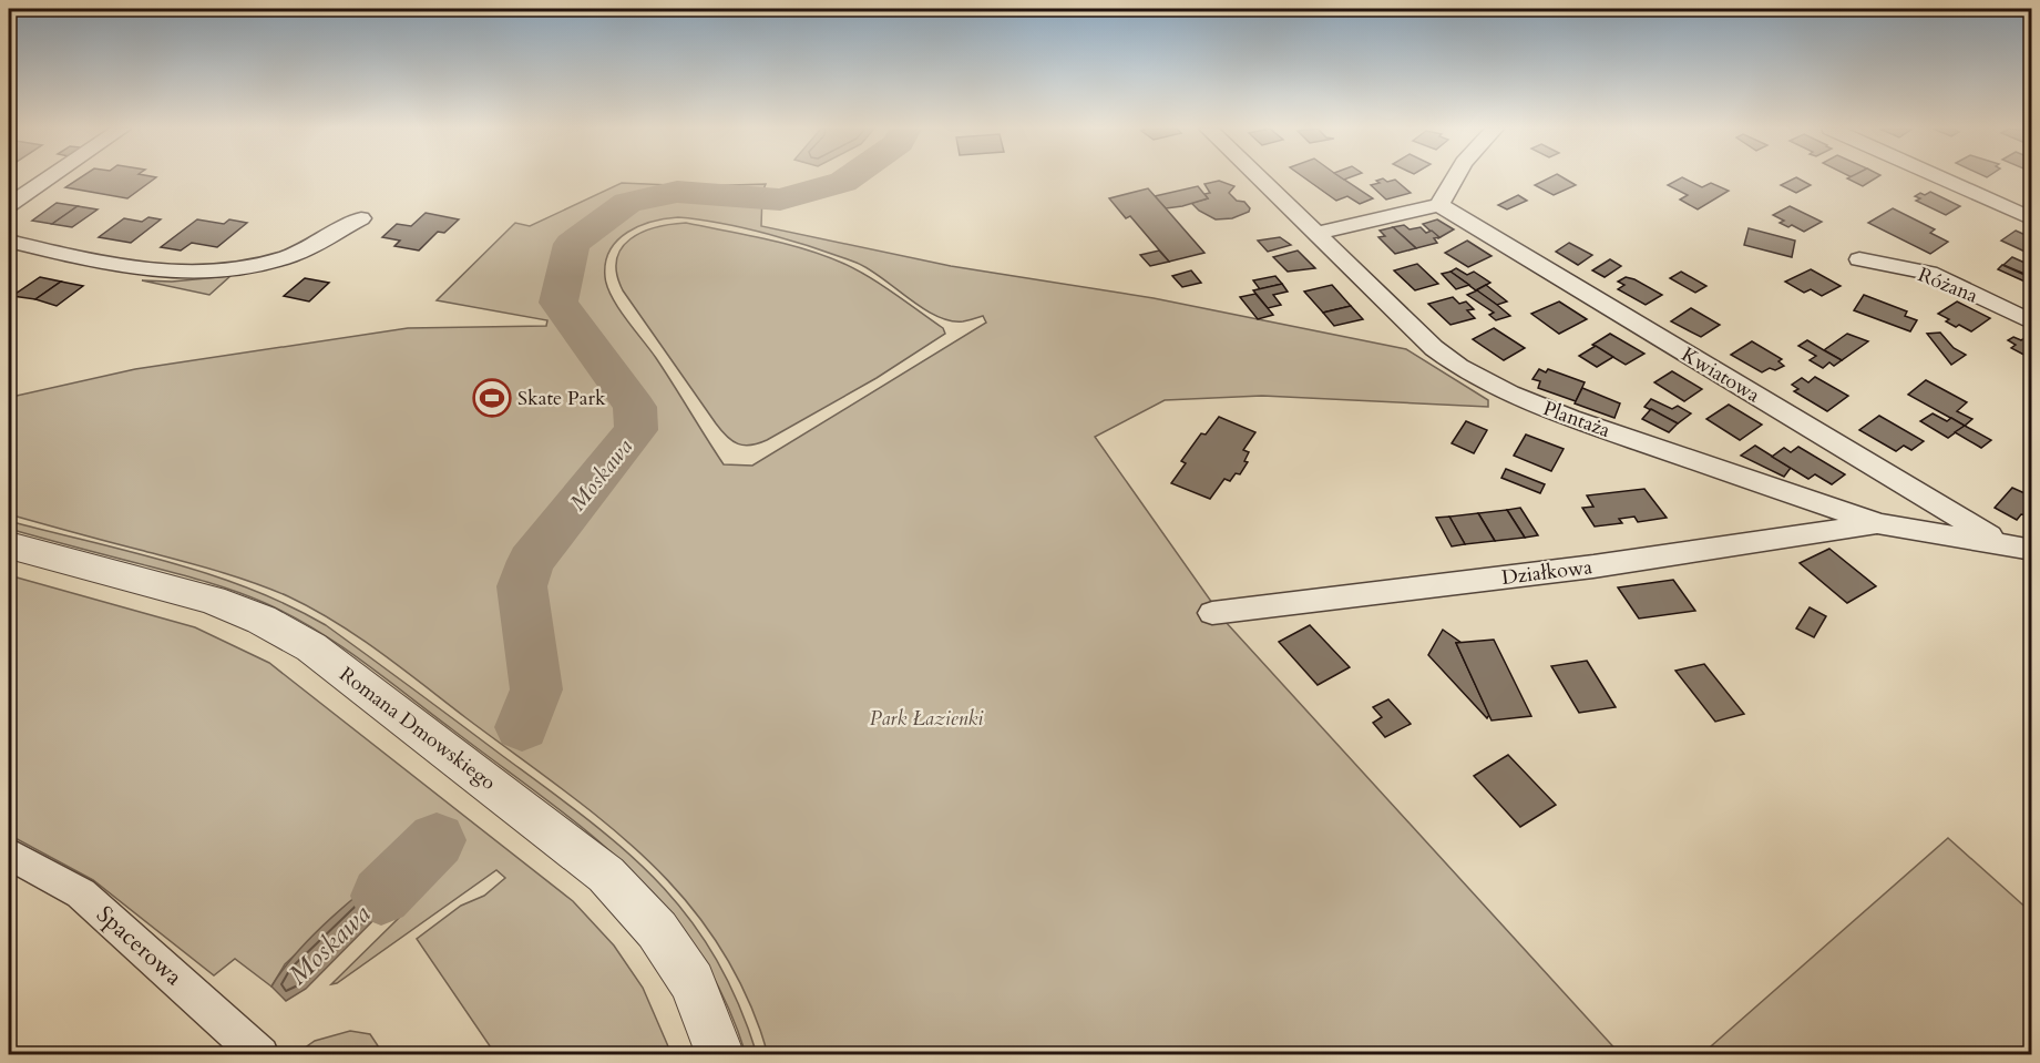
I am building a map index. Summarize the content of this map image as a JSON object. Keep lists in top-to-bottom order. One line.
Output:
{"streets":{"street":["Różana","Kwiatowa","Plantaża","Działkowa","Romana Dmowskiego","Spacerowa"]},"crossings":[["Kwiatowa","Plantaża"],["Plantaża","Działkowa"]],"water":["Moskawa"],"parks":["Park Łazienki"],"places":{"sports":["Skate Park"]}}
